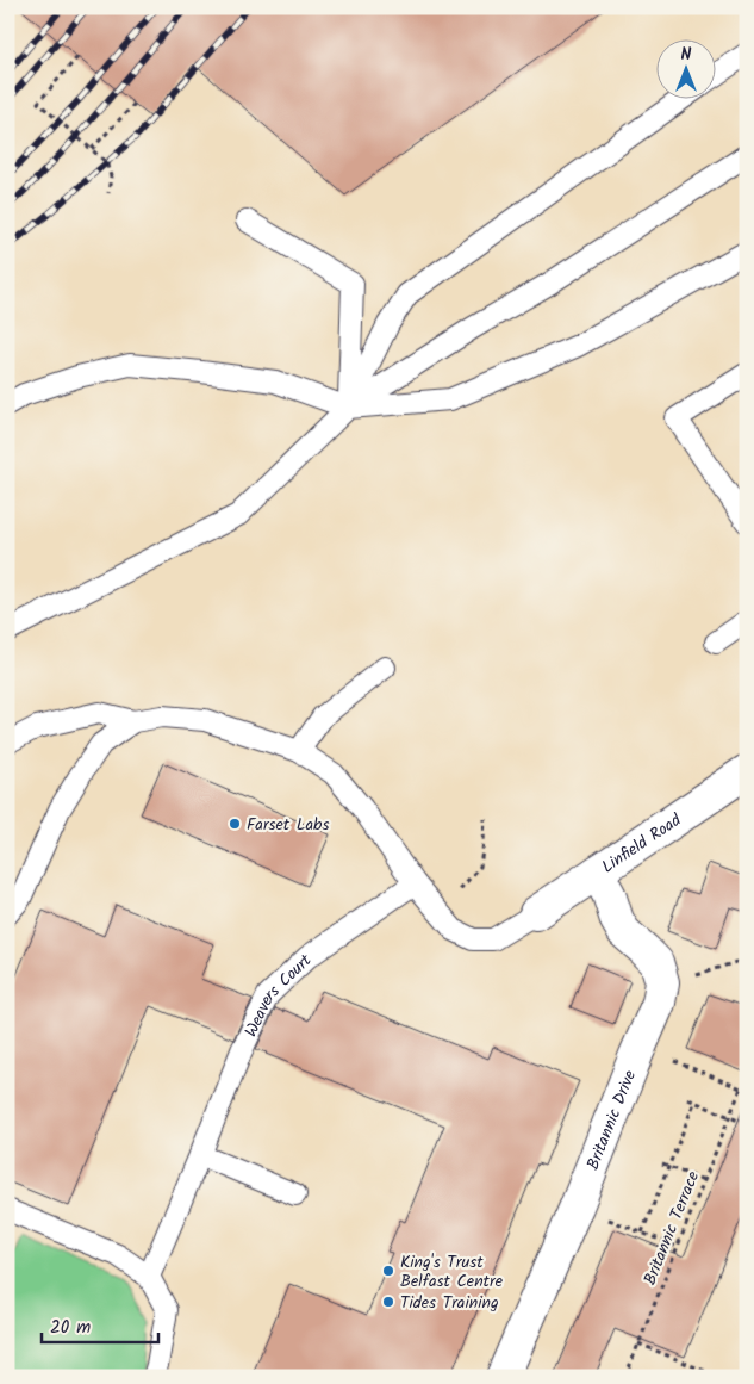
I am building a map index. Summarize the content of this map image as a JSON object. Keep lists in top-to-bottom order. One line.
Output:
{"streets":{"street":["Linfield Road","Britannic Drive"],"lane":["Weavers Court"],"path":["Britannic Terrace"]},"places":["Farset Labs","King's Trust Belfast Centre","Tides Training"],"scale_bar":"20 m","north":"top"}
